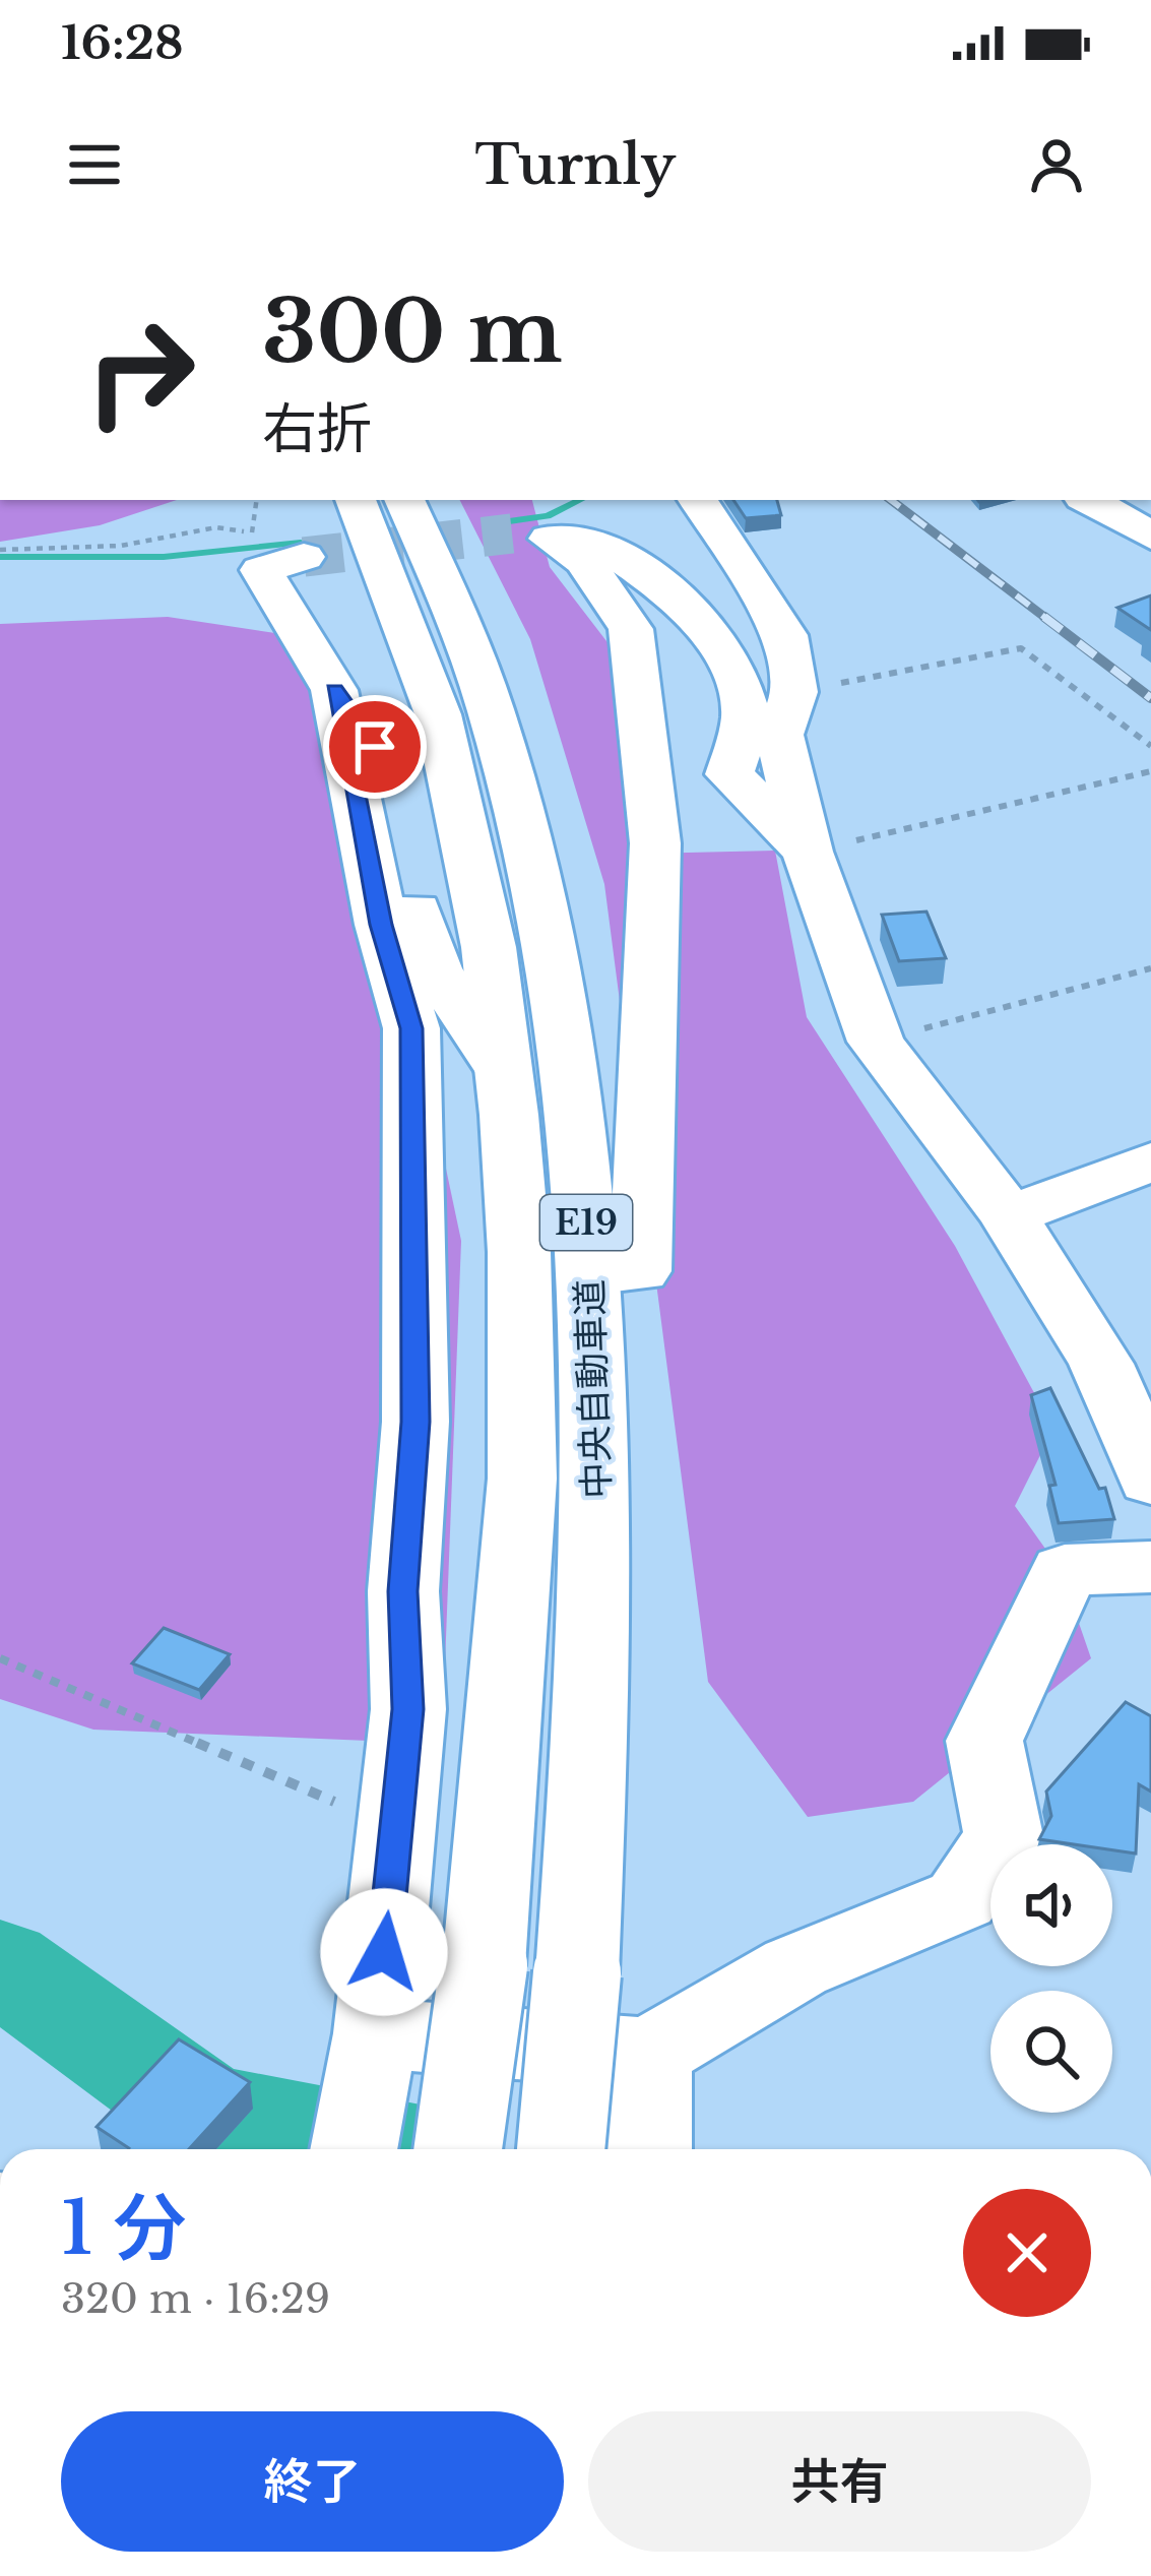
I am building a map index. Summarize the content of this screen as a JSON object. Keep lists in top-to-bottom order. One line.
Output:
{"streets":{"main road":["E19","中央自動車道"]},"page":{"status":"16:28","header":"Turnly","turn":["300 m","右折"],"heading":["1 分","320 m · 16:29"],"buttons":["終了","共有"]}}
